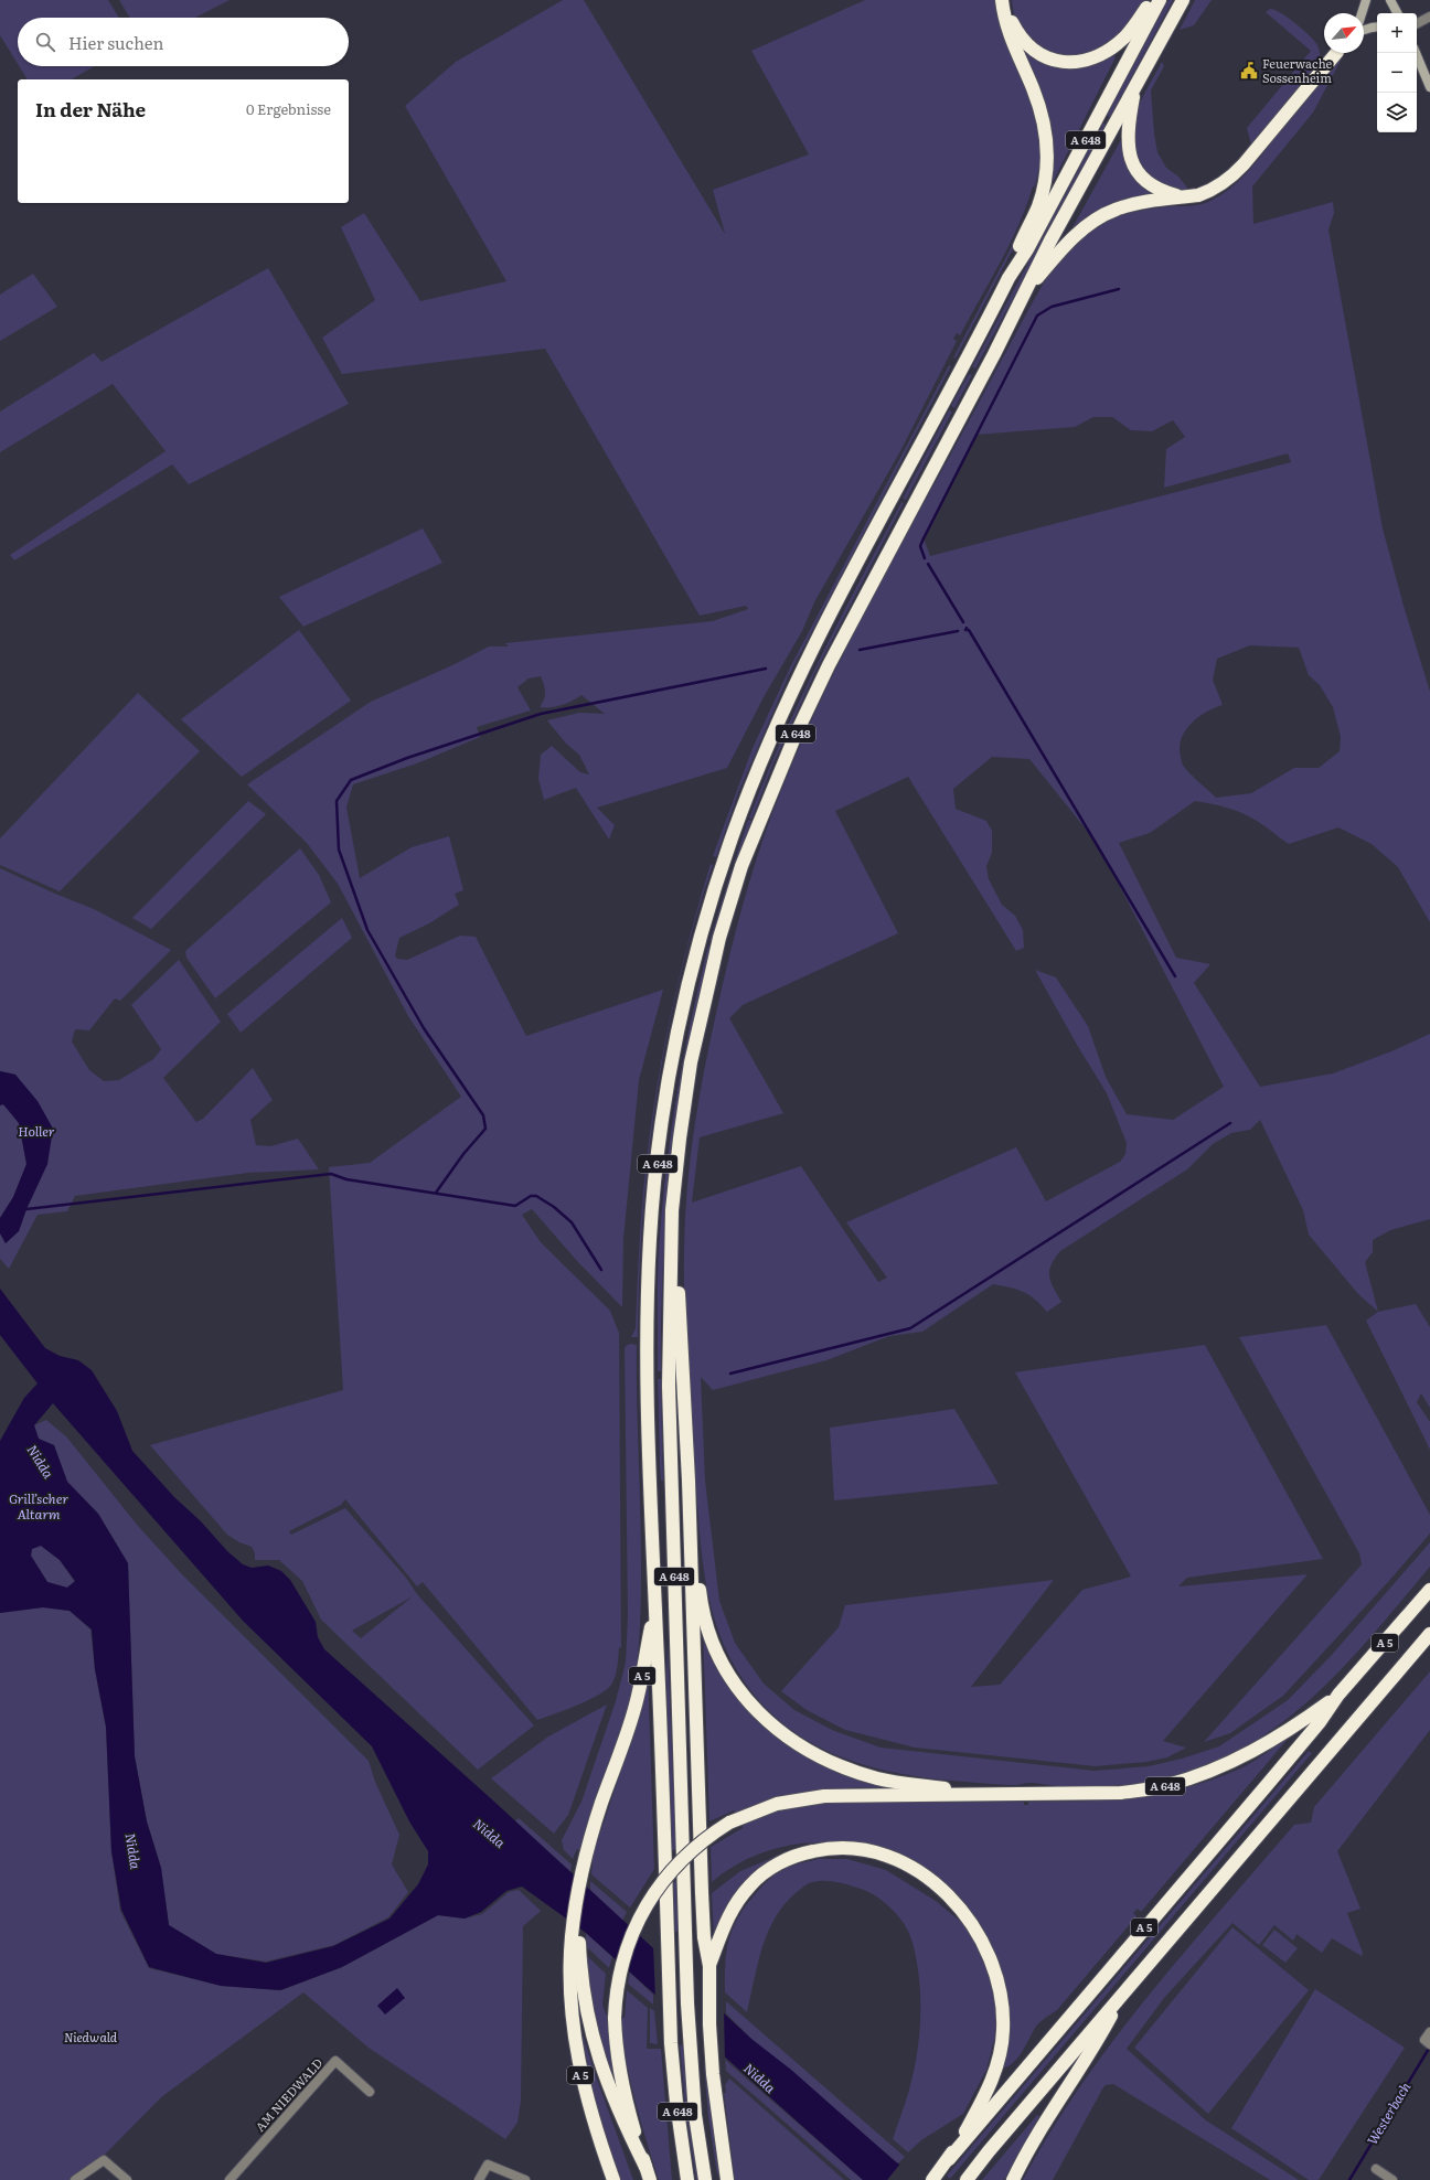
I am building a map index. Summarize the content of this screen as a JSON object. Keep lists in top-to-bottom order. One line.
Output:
{"streets":{"highway":["A 648","A 5"],"street":["AM NIEDWALD"]},"crossings":[["A 648","A 5"]],"water":["Holler","Nidda","Grill’scher Altarm","Westerbach"],"parks":["Niedwald"],"places":{"public building":["Feuerwache Sossenheim"]},"north":"top right","page":{"map_buttons":["+","−"],"search":"Hier suchen","heading":["In der Nähe","0 Ergebnisse"]}}
